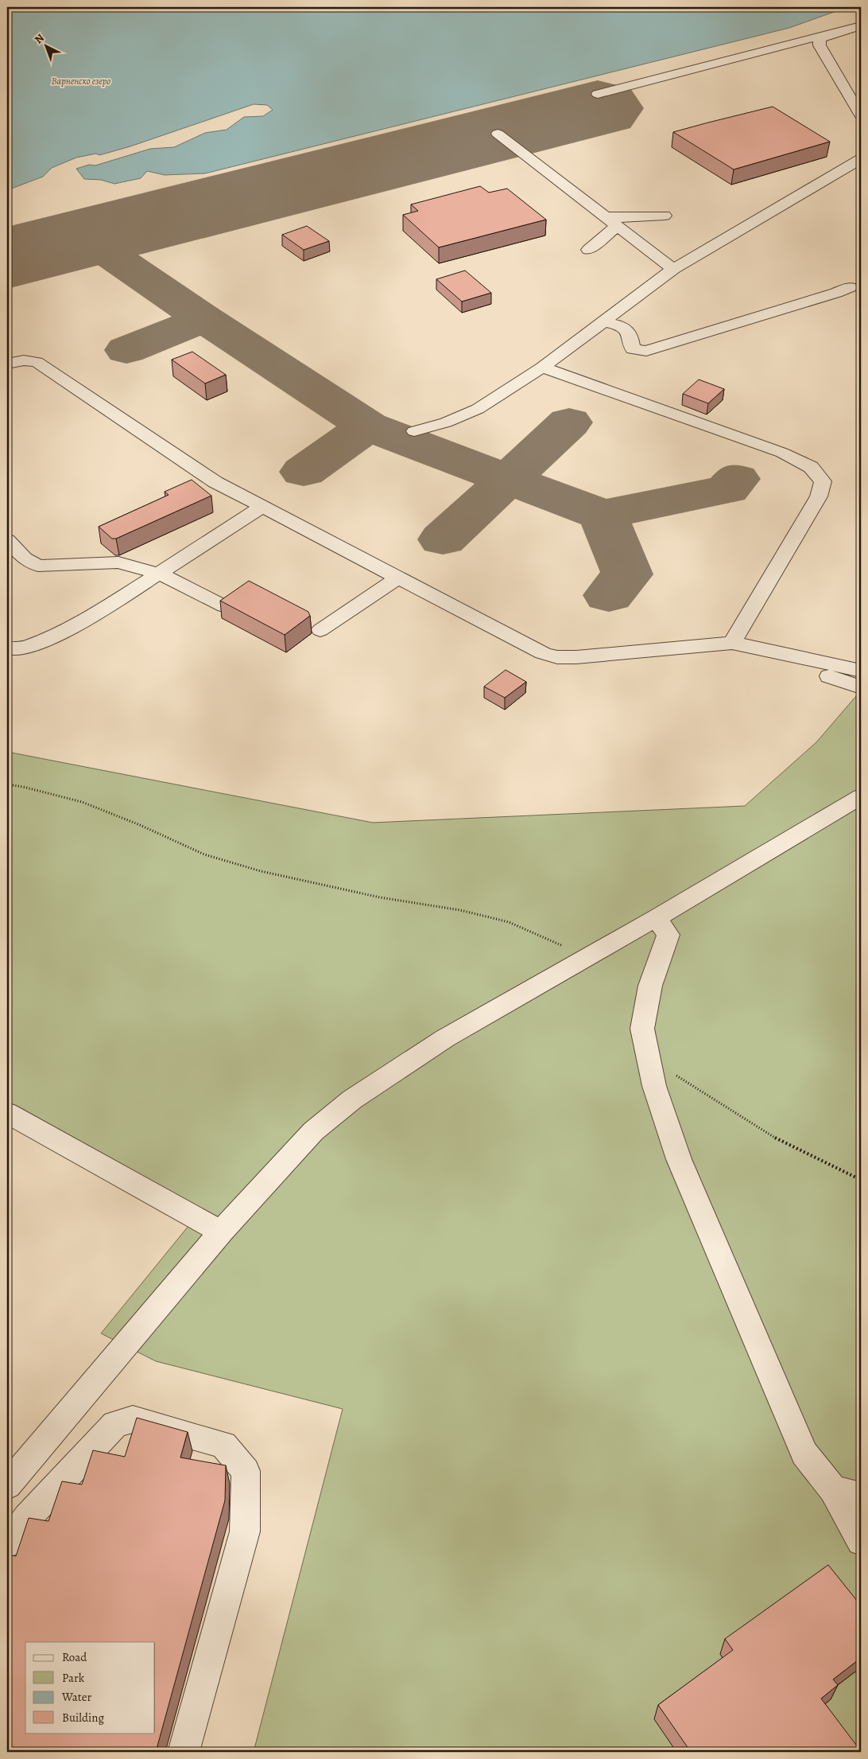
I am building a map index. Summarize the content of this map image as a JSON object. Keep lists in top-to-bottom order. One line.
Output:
{"water":["Варненско езеро"],"legend":["Road","Park","Water","Building"],"north":"top left"}
